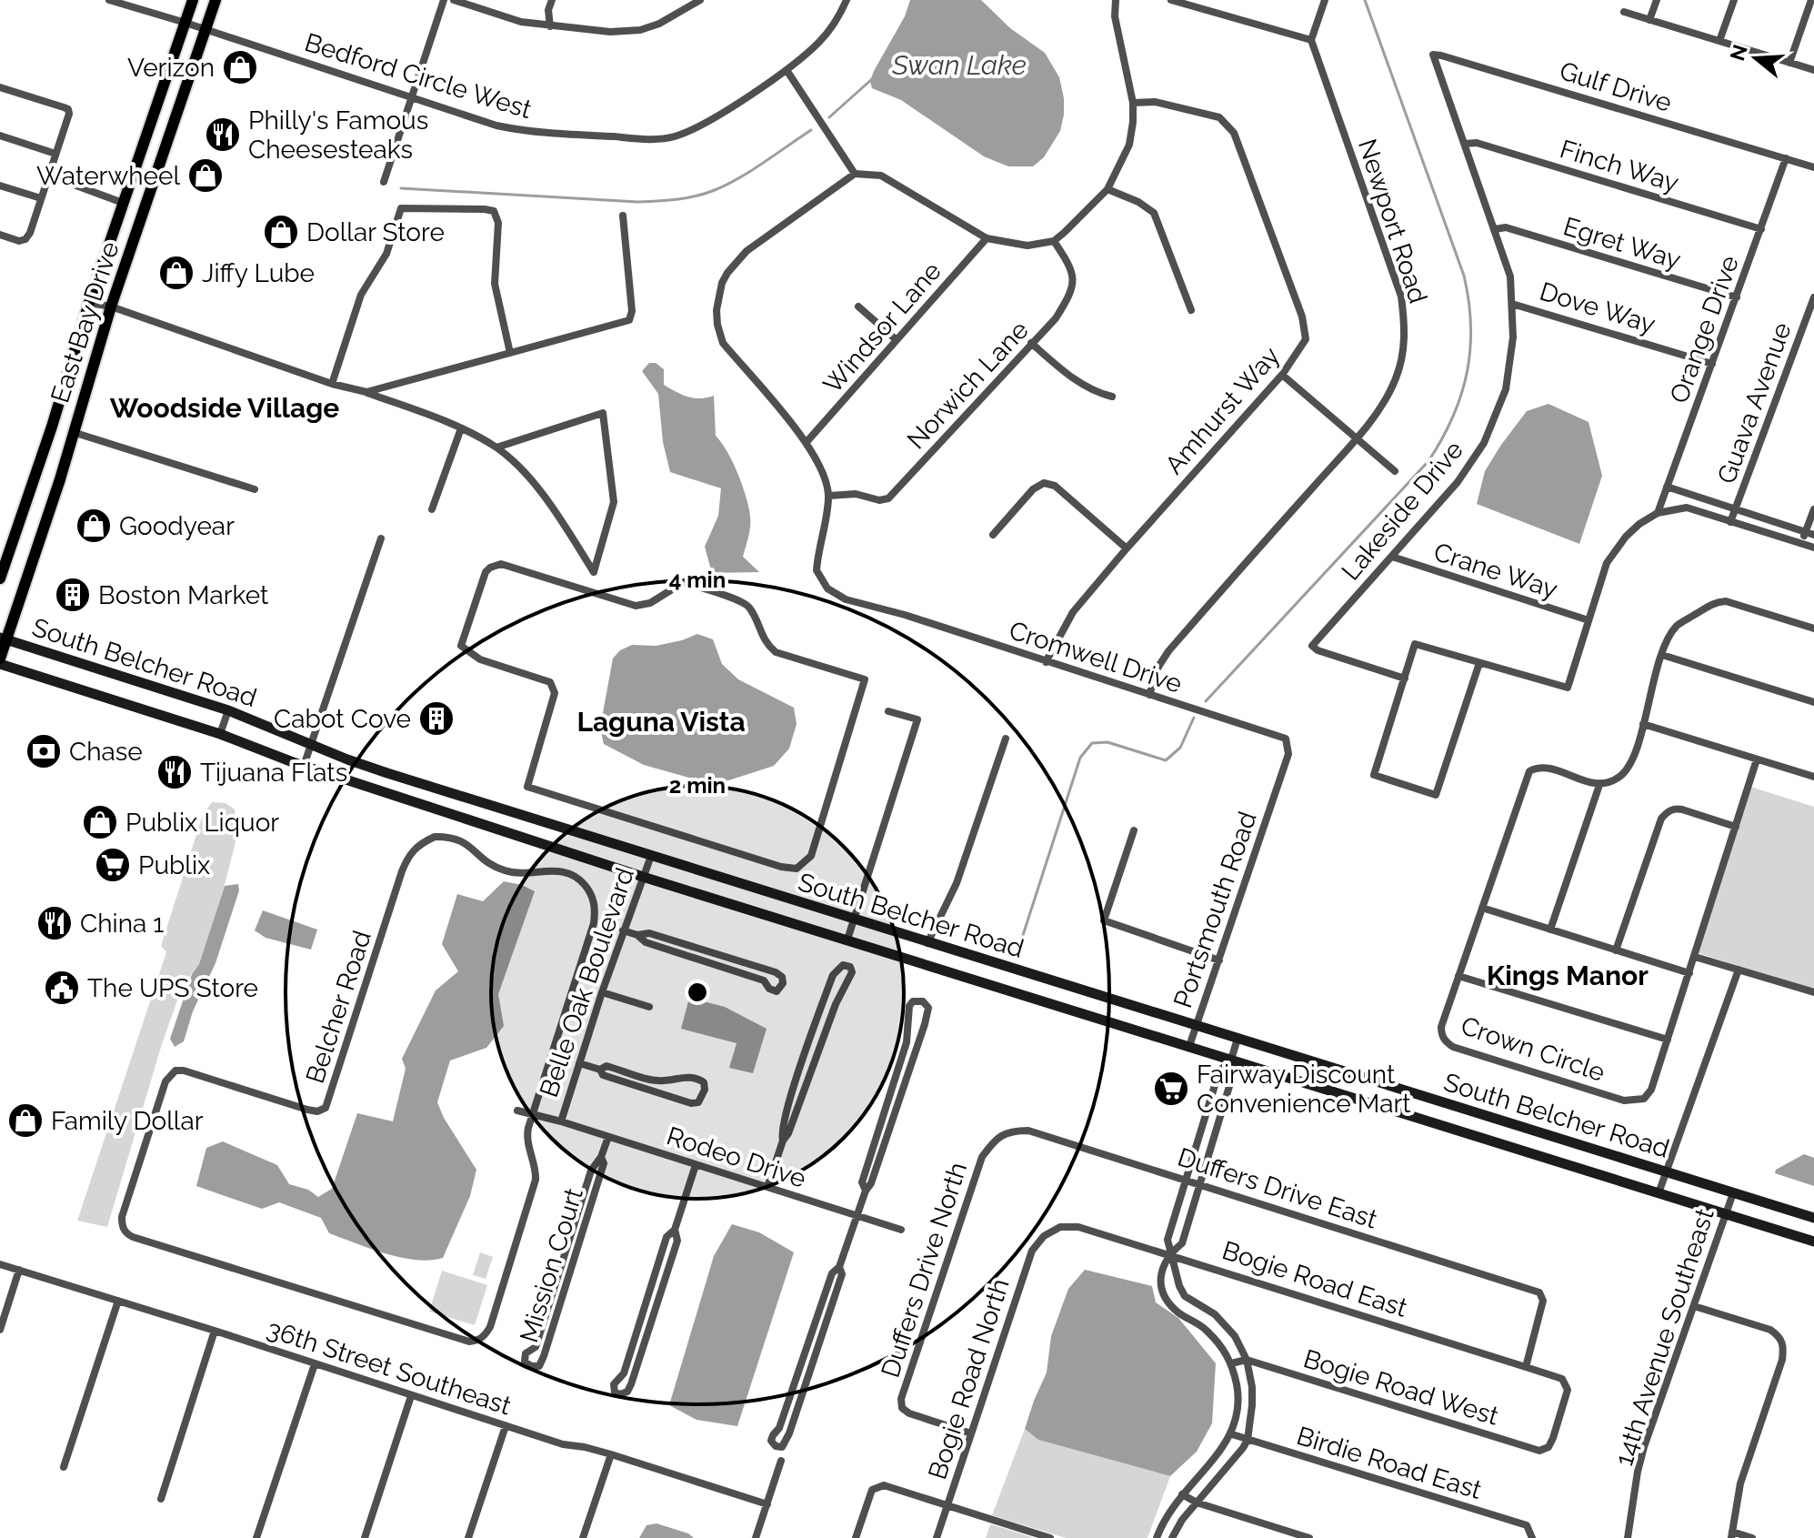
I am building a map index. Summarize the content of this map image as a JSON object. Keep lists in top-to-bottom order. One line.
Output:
{"streets":{"main road":["East Bay Drive","South Belcher Road"],"street":["Bedford Circle West","Gulf Drive","Finch Way","Newport Road","Egret Way","Dove Way","Windsor Lane","Orange Drive","Norwich Lane","Guava Avenue","Amhurst Way","Lakeside Drive","Crane Way","Cromwell Drive","Portsmouth Road","Belle Oak Boulevard","Belcher Road","Crown Circle","Rodeo Drive","Duffers Drive East","Mission Court","Duffers Drive North","Bogie Road East","14th Avenue Southeast","36th Street Southeast","Bogie Road North","Bogie Road West","Birdie Road East"]},"crossings":[["Bedford Circle West","East Bay Drive"],["Gulf Drive","Orange Drive"],["Gulf Drive","Lakeside Drive"],["Finch Way","Orange Drive"],["Finch Way","Lakeside Drive"],["Newport Road","Cromwell Drive"],["Egret Way","Orange Drive"],["Egret Way","Lakeside Drive"],["Dove Way","Orange Drive"],["Dove Way","Lakeside Drive"],["East Bay Drive","South Belcher Road"],["Norwich Lane","Cromwell Drive"],["Amhurst Way","Cromwell Drive"],["Lakeside Drive","Crane Way"],["Cromwell Drive","Portsmouth Road"],["South Belcher Road","Portsmouth Road"],["South Belcher Road","Belle Oak Boulevard"],["South Belcher Road","14th Avenue Southeast"],["Belle Oak Boulevard","Rodeo Drive"],["Rodeo Drive","Mission Court"],["Duffers Drive East","Duffers Drive North"],["Duffers Drive East","Bogie Road East"],["Duffers Drive North","Bogie Road North"],["Bogie Road East","Bogie Road North"],["Bogie Road East","Bogie Road West"]],"districts":["Woodside Village","Laguna Vista","Kings Manor"],"water":["Swan Lake"],"places":{"shop":["Verizon","Waterwheel","Dollar Store","Jiffy Lube","Goodyear","Publix Liquor","Family Dollar"],"restaurant":["Philly's Famous Cheesesteaks","Tijuana Flats","China 1"],"building":["Boston Market","Cabot Cove"],"bank":["Chase"],"supermarket":["Publix","Fairway Discount Convenience Mart"],"public building":["The UPS Store"]},"north":"left","rings":["4 min","2 min"]}
